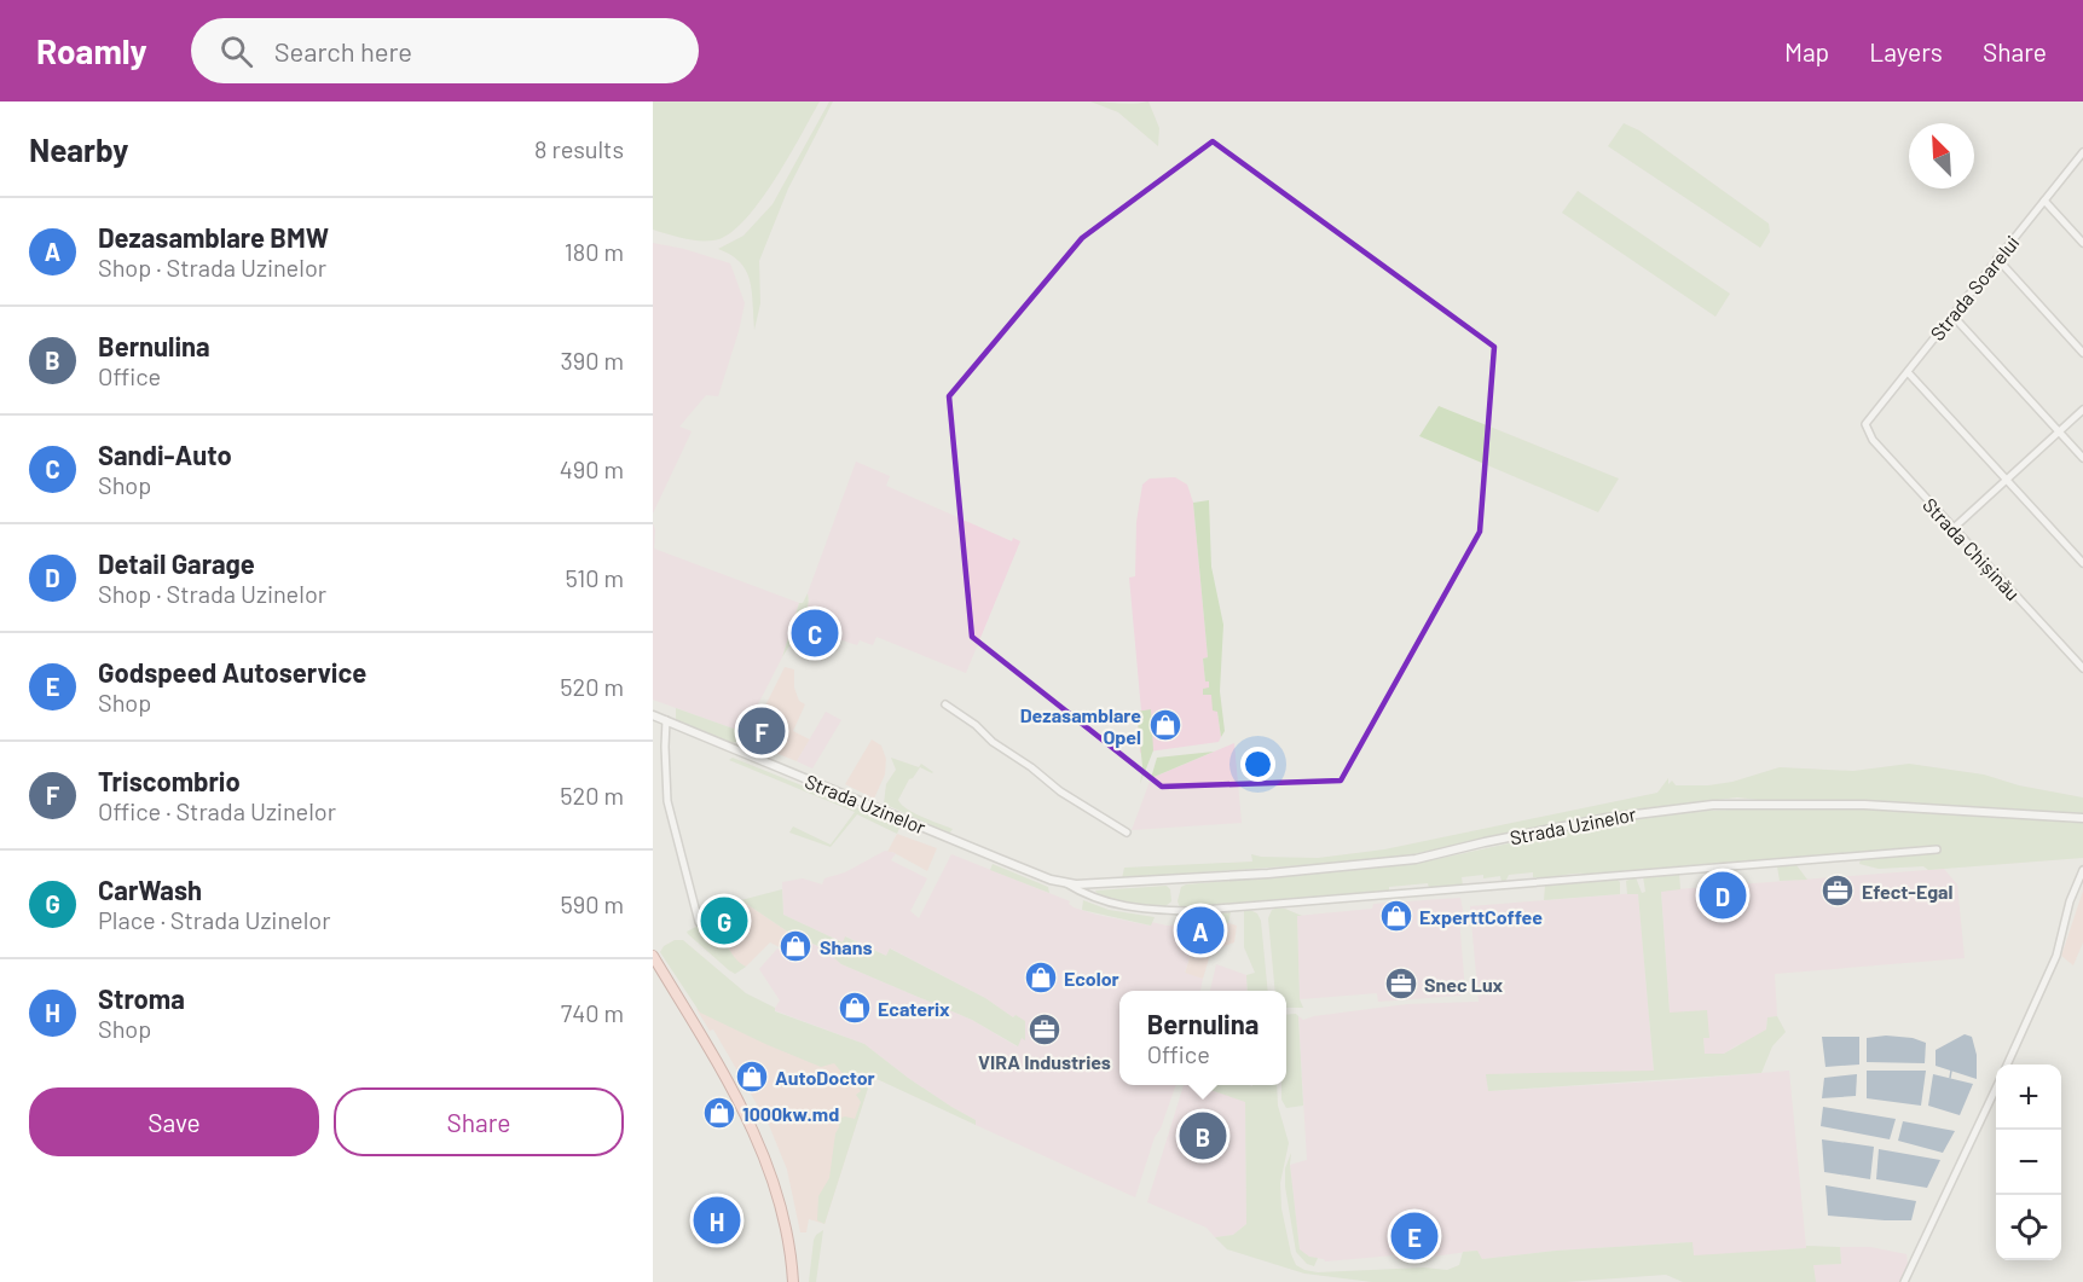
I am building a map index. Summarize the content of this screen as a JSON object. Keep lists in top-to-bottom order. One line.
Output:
{"streets":{"street":["Strada Soarelui","Strada Chișinău","Strada Uzinelor"]},"crossings":[["Strada Soarelui","Strada Chișinău"]],"places":{"shop":["Dezasamblare Opel","ExperttCoffee","Shans","Ecolor","Ecaterix","AutoDoctor","1000kw.md"],"office":["Efect-Egal","Snec Lux","VIRA Industries"]},"north":"top left","page":{"header":"Roamly","search":"Search here","nav":["Map","Layers","Share"],"heading":["Nearby","8 results"],"list":[{"mark":"A","name":"Dezasamblare BMW","note":"Shop · Strada Uzinelor","value":"180 m"},{"mark":"B","name":"Bernulina","note":"Office","value":"390 m"},{"mark":"C","name":"Sandi-Auto","note":"Shop","value":"490 m"},{"mark":"D","name":"Detail Garage","note":"Shop · Strada Uzinelor","value":"510 m"},{"mark":"E","name":"Godspeed Autoservice","note":"Shop","value":"520 m"},{"mark":"F","name":"Triscombrio","note":"Office · Strada Uzinelor","value":"520 m"},{"mark":"G","name":"CarWash","note":"Place · Strada Uzinelor","value":"590 m"},{"mark":"H","name":"Stroma","note":"Shop","value":"740 m"}],"pins":["C","F","D","G","A","B","H","E"],"popup":["Bernulina","Office"],"map_buttons":["+","−"],"buttons":["Save","Share"]}}
